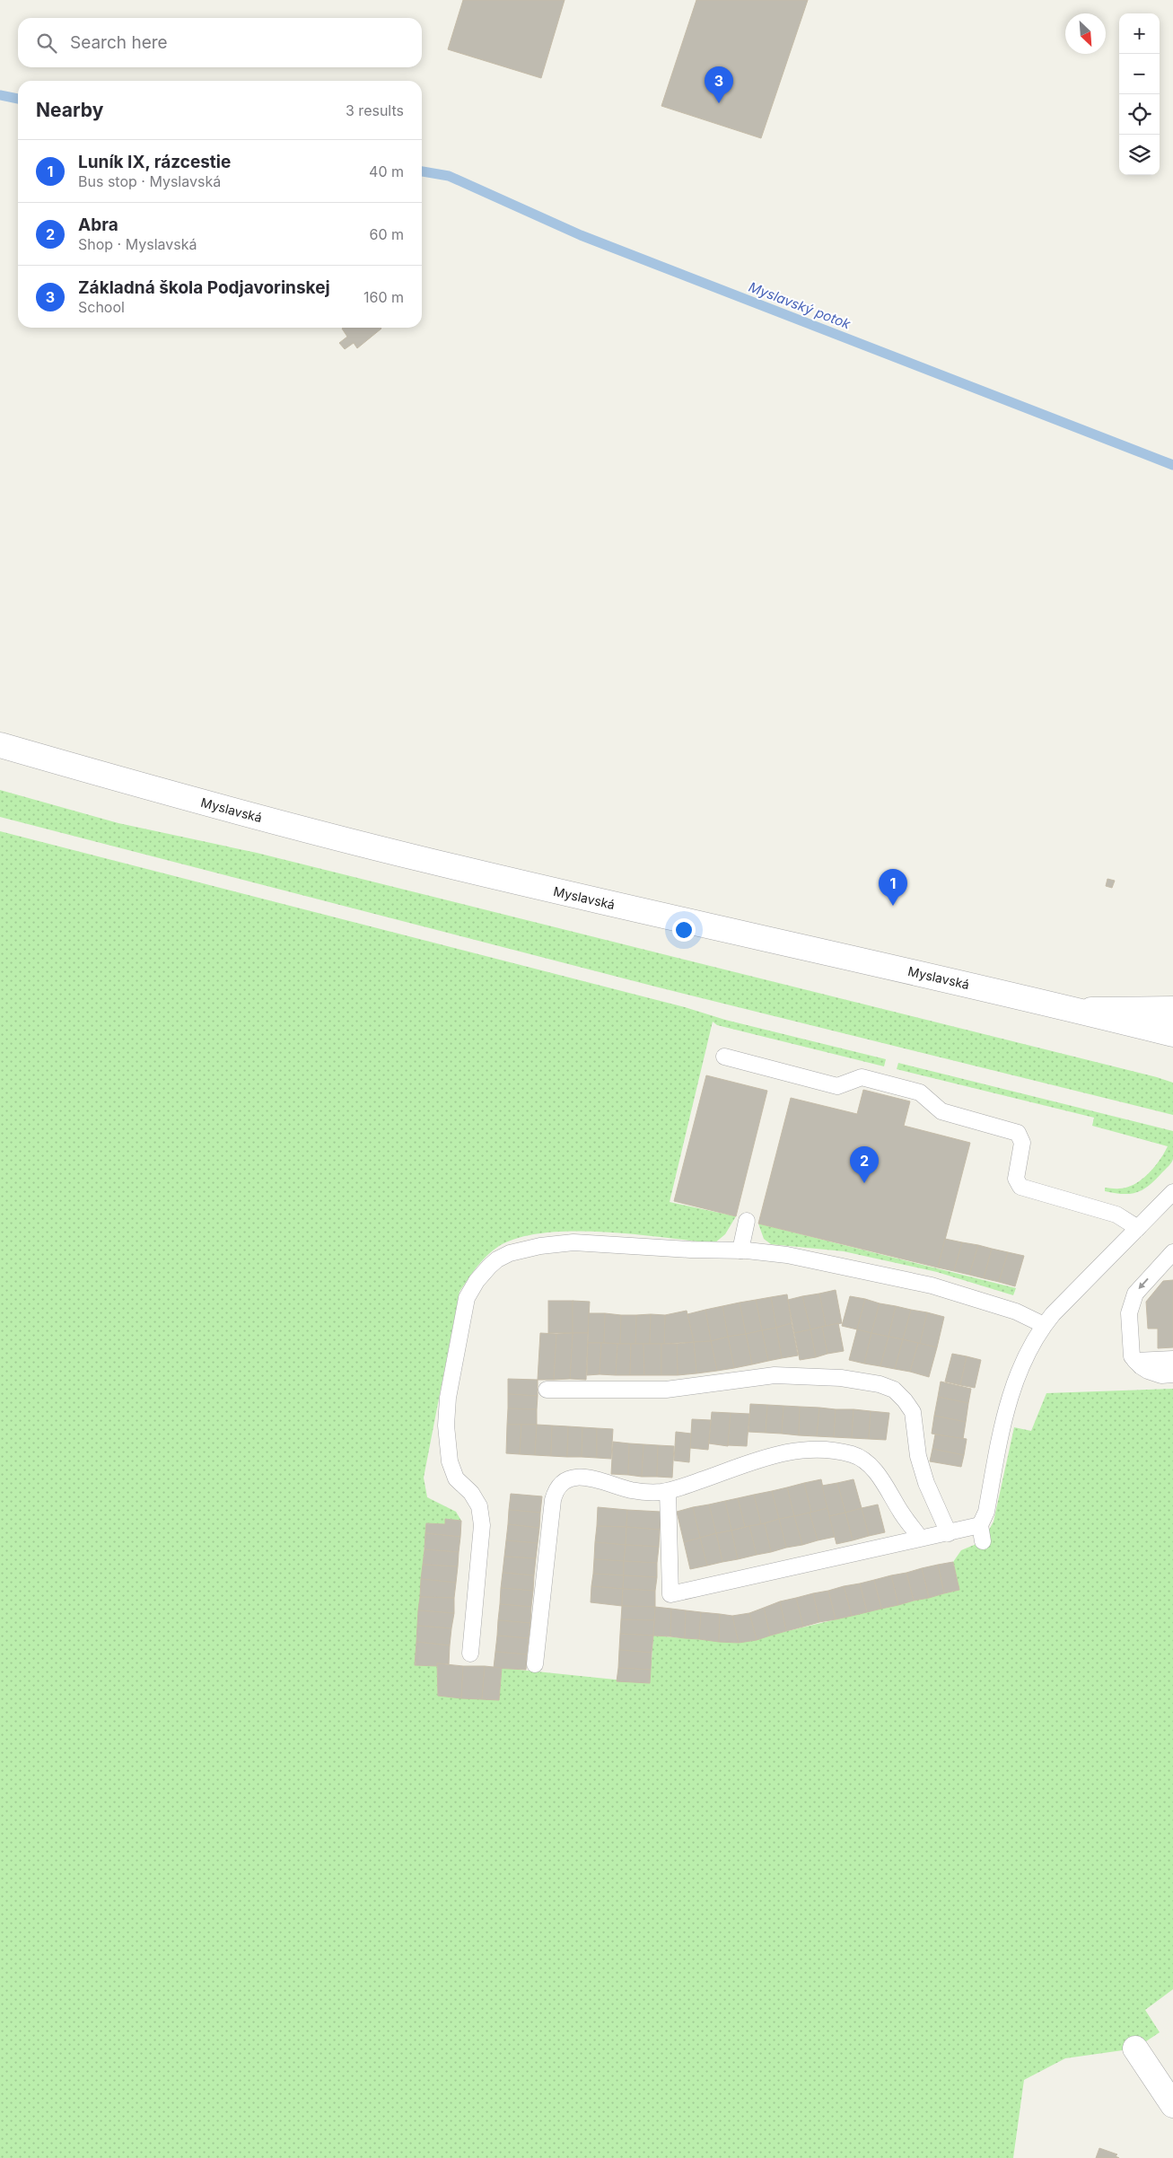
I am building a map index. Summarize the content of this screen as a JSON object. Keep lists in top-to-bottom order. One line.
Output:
{"streets":{"street":["Myslavská"]},"water":["Myslavský potok"],"north":"bottom right","page":{"map_buttons":["+","−"],"search":"Search here","pins":["3","1","2"],"heading":["Nearby","3 results"],"list":[{"mark":"1","name":"Luník IX, rázcestie","note":"Bus stop · Myslavská","value":"40 m"},{"mark":"2","name":"Abra","note":"Shop · Myslavská","value":"60 m"},{"mark":"3","name":"Základná škola Podjavorinskej","note":"School","value":"160 m"}]}}
